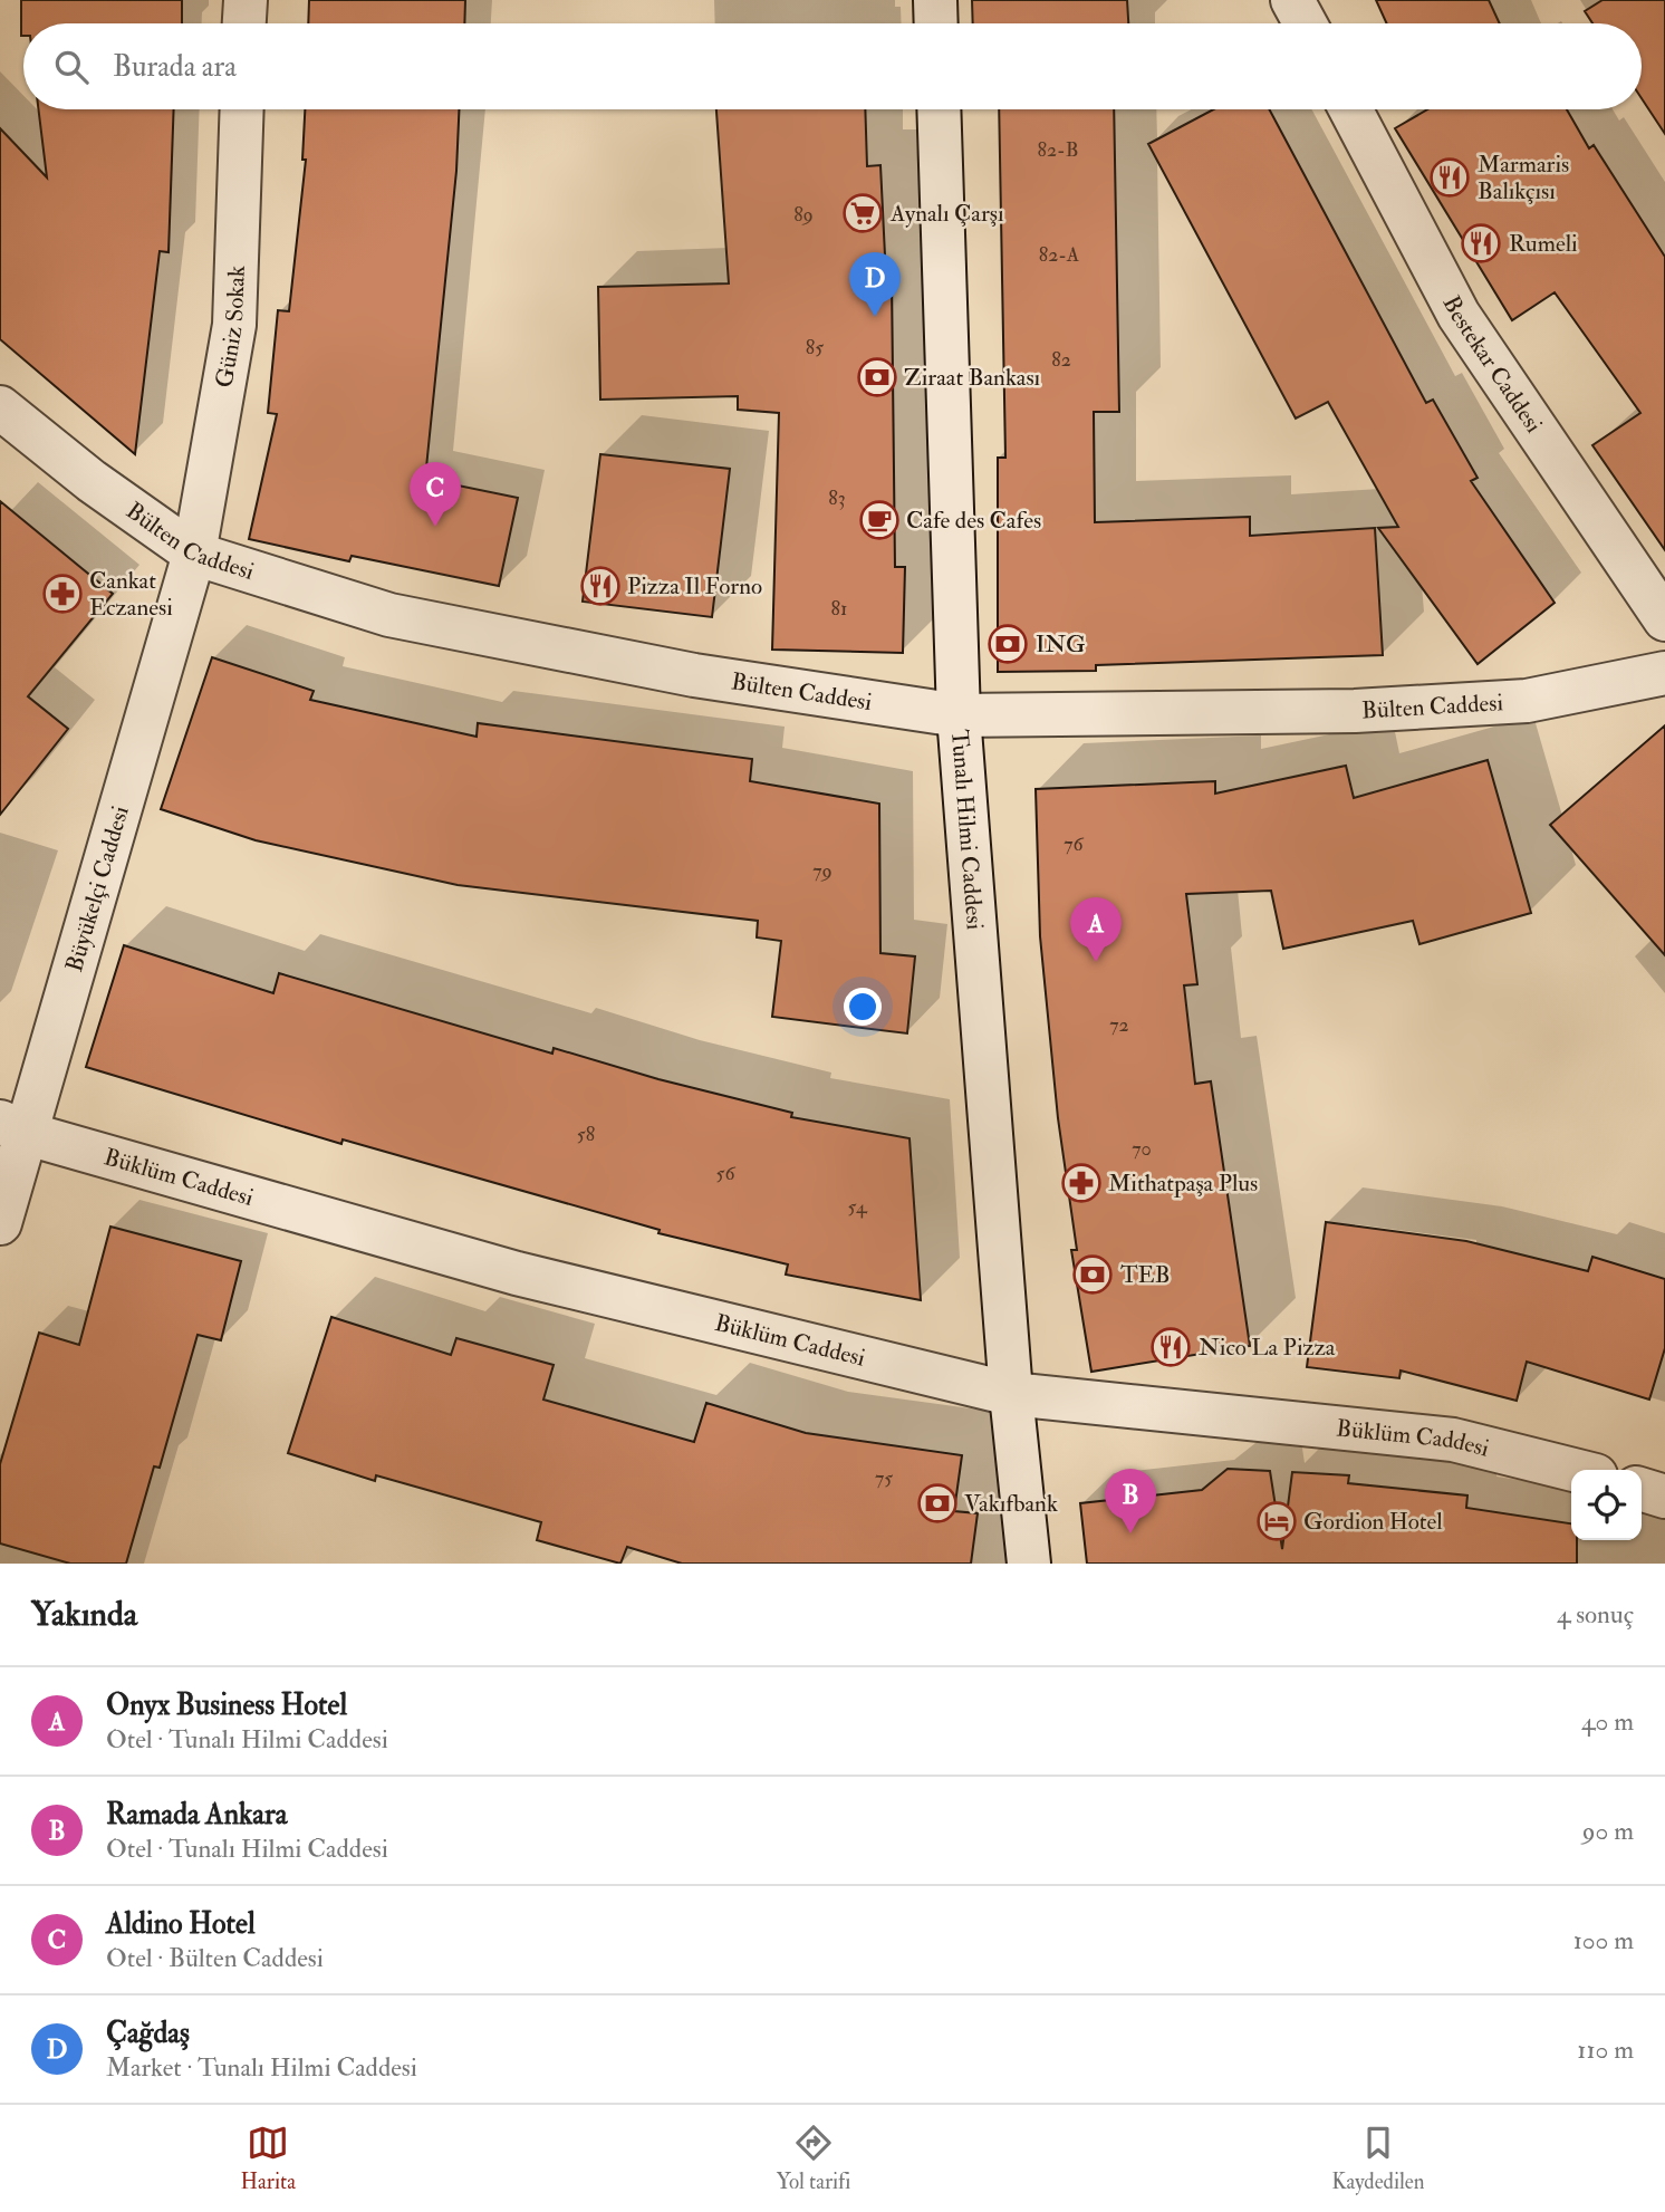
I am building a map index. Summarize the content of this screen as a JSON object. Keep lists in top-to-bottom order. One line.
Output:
{"streets":{"street":["Güniz Sokak","Bestekar Caddesi","Bülten Caddesi","Tunalı Hilmi Caddesi","Büyükelçi Caddesi","Büklüm Caddesi"]},"crossings":[["Güniz Sokak","Bülten Caddesi"],["Güniz Sokak","Büyükelçi Caddesi"],["Bülten Caddesi","Tunalı Hilmi Caddesi"],["Bülten Caddesi","Büyükelçi Caddesi"],["Tunalı Hilmi Caddesi","Büklüm Caddesi"],["Büyükelçi Caddesi","Büklüm Caddesi"]],"places":{"restaurant":["Marmaris Balıkçısı","Rumeli","Pizza Il Forno","Nico La Pizza"],"supermarket":["Aynalı Çarşı"],"bank":["Ziraat Bankası","ING","TEB","Vakıfbank"],"cafe":["Cafe des Cafes"],"pharmacy":["Cankat Eczanesi","Mithatpaşa Plus"],"hotel":["Gordion Hotel"]},"house_numbers":["82-B","89","82-A","85","82","83","81","76","79","72","58","70","56","54","75"],"page":{"search":"Burada ara","pins":["D","C","A","B"],"heading":["Yakında","4 sonuç"],"list":[{"mark":"A","name":"Onyx Business Hotel","note":"Otel · Tunalı Hilmi Caddesi","value":"40 m"},{"mark":"B","name":"Ramada Ankara","note":"Otel · Tunalı Hilmi Caddesi","value":"90 m"},{"mark":"C","name":"Aldino Hotel","note":"Otel · Bülten Caddesi","value":"100 m"},{"mark":"D","name":"Çağdaş","note":"Market · Tunalı Hilmi Caddesi","value":"110 m"}],"nav":["Harita","Yol tarifi","Kaydedilen"]}}
